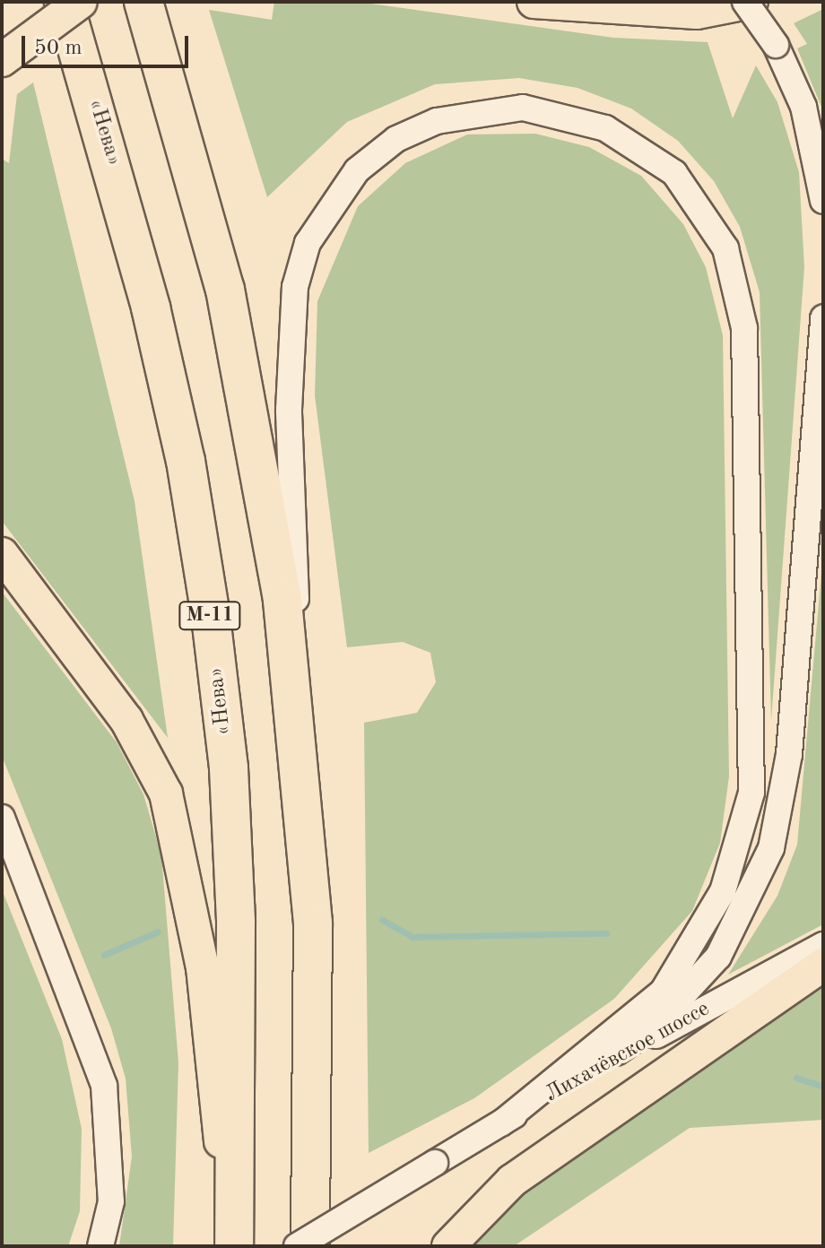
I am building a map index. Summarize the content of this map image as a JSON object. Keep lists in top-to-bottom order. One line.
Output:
{"streets":{"highway":["«Нева»","М-11"],"street":["Лихачёвское шоссе"]},"scale_bar":"50 m"}
